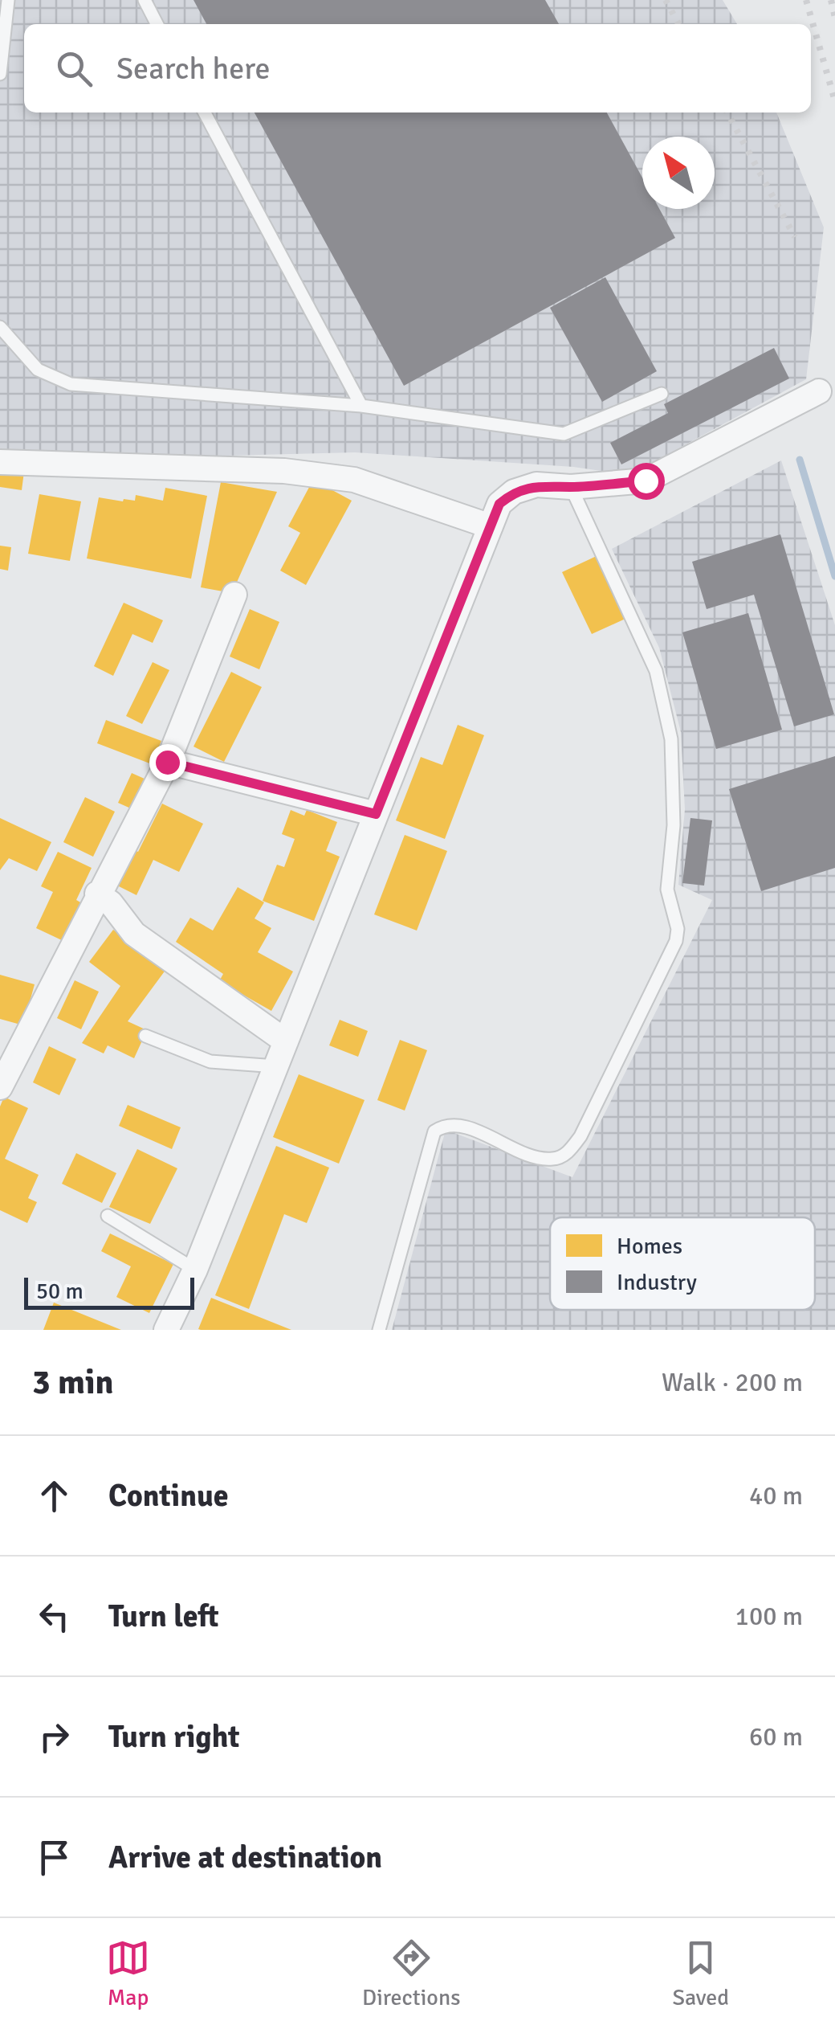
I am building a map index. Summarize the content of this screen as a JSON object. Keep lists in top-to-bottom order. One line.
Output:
{"legend":["Homes","Industry"],"scale_bar":"50 m","north":"top left","page":{"search":"Search here","scale":"50 m","heading":["3 min","Walk · 200 m"],"list":[["Continue","40 m"],["Turn left","100 m"],["Turn right","60 m"],"Arrive at destination"],"nav":["Map","Directions","Saved"]}}
